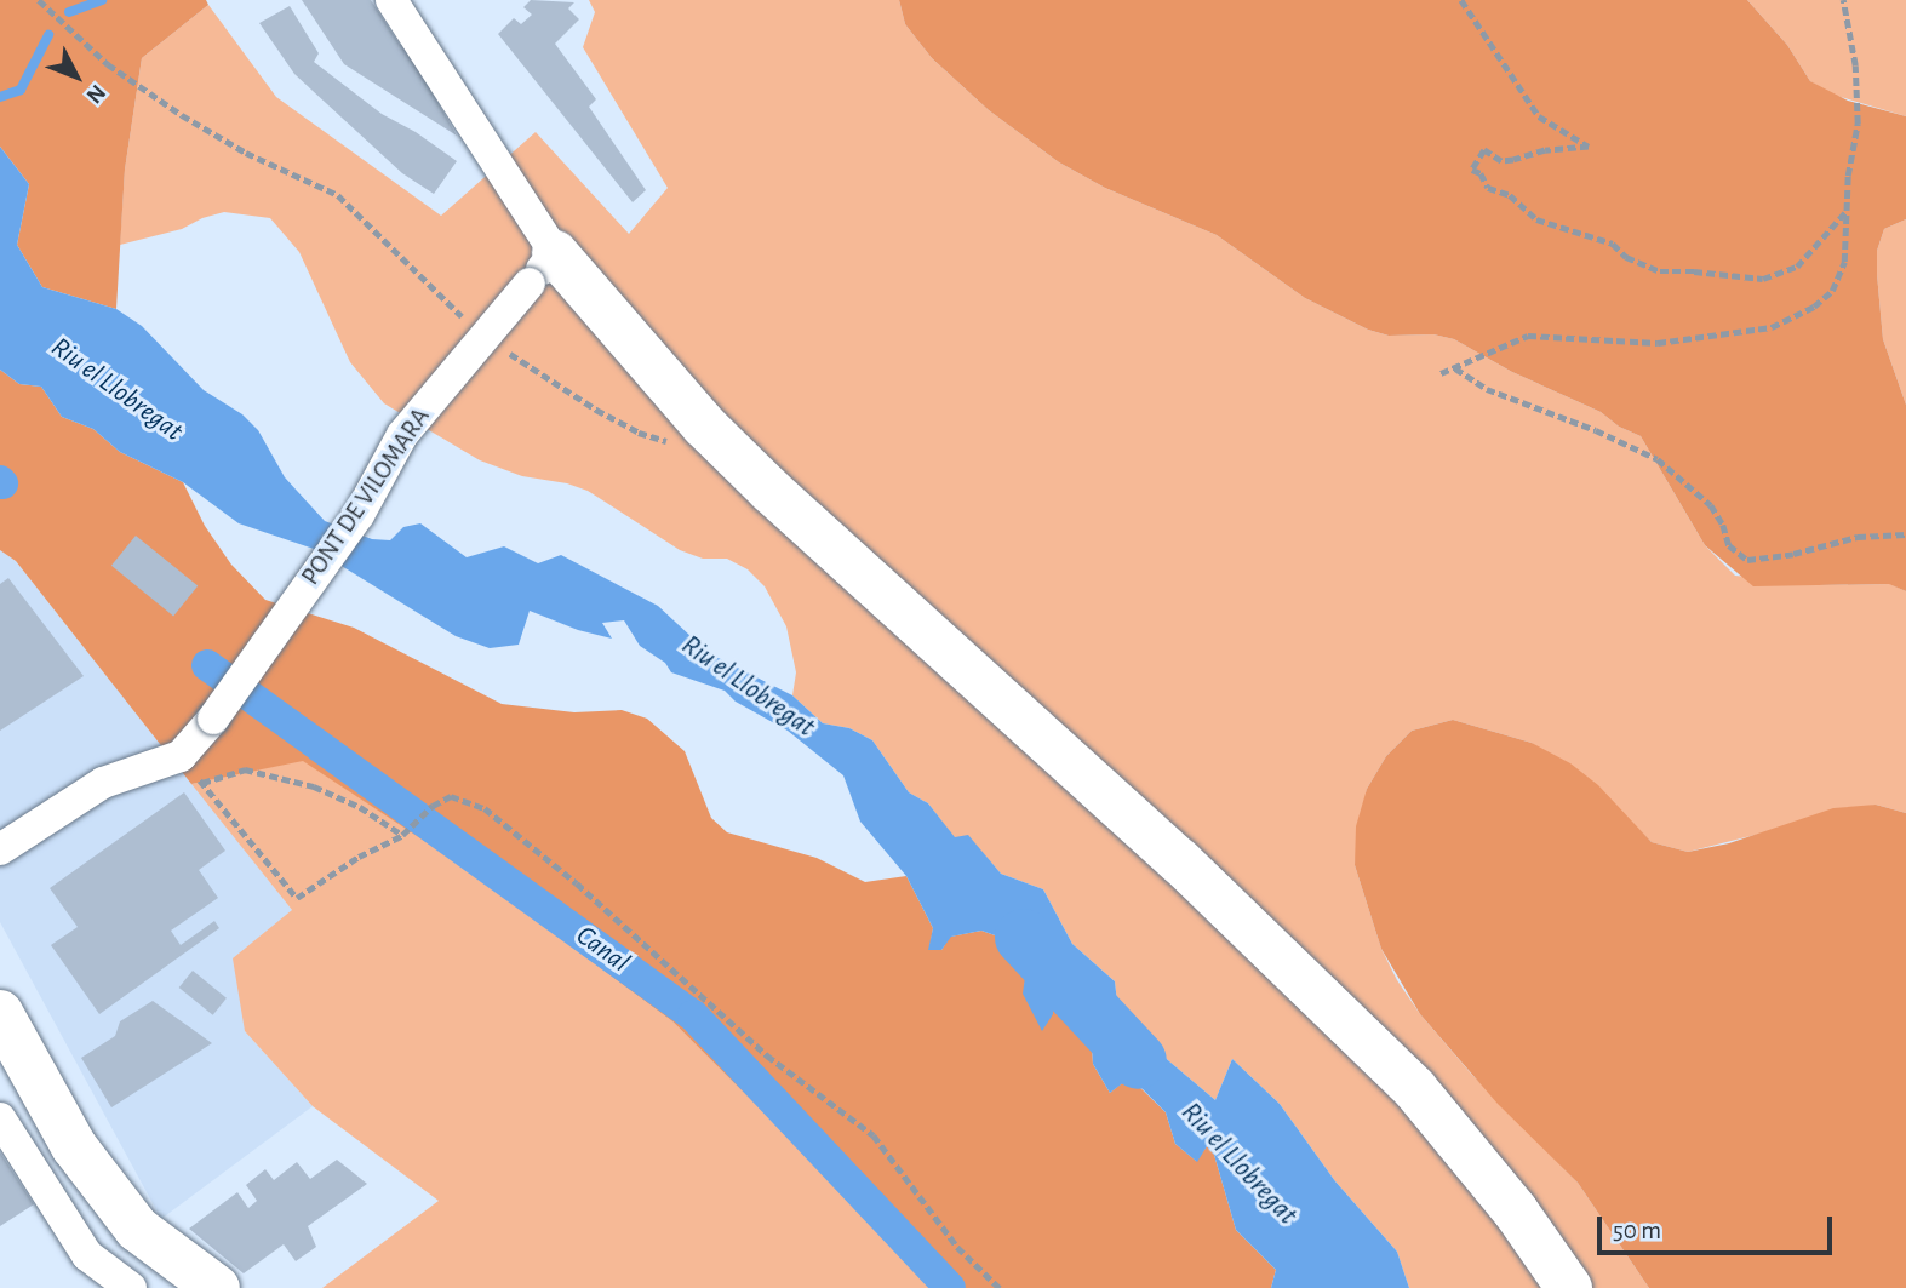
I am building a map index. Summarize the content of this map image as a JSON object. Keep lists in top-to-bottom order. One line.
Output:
{"streets":{"street":["PONT DE VILOMARA"]},"water":["Riu el Llobregat","Canal"],"scale_bar":"50 m","north":"bottom right"}
